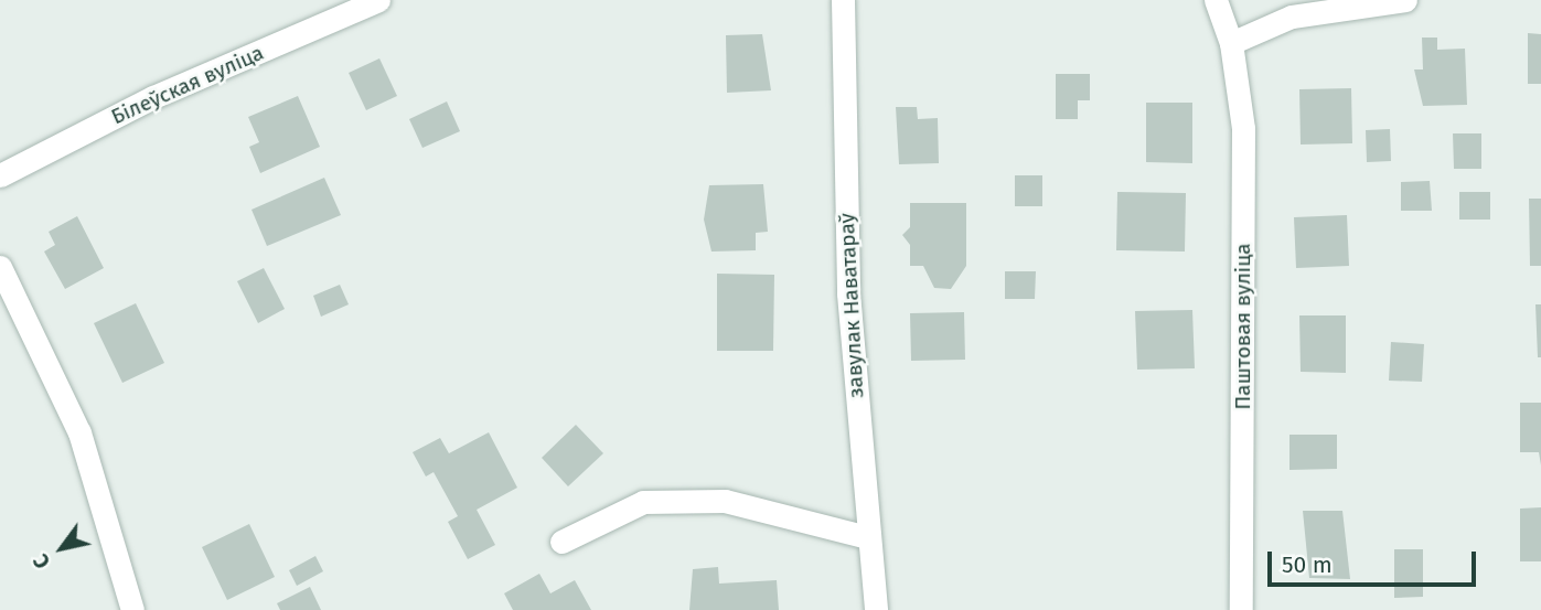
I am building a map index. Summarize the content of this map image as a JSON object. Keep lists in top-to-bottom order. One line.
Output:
{"streets":{"street":["Білеўская вуліца","завулак Наватараў","Паштовая вуліца"]},"scale_bar":"50 m","north":"bottom left"}
